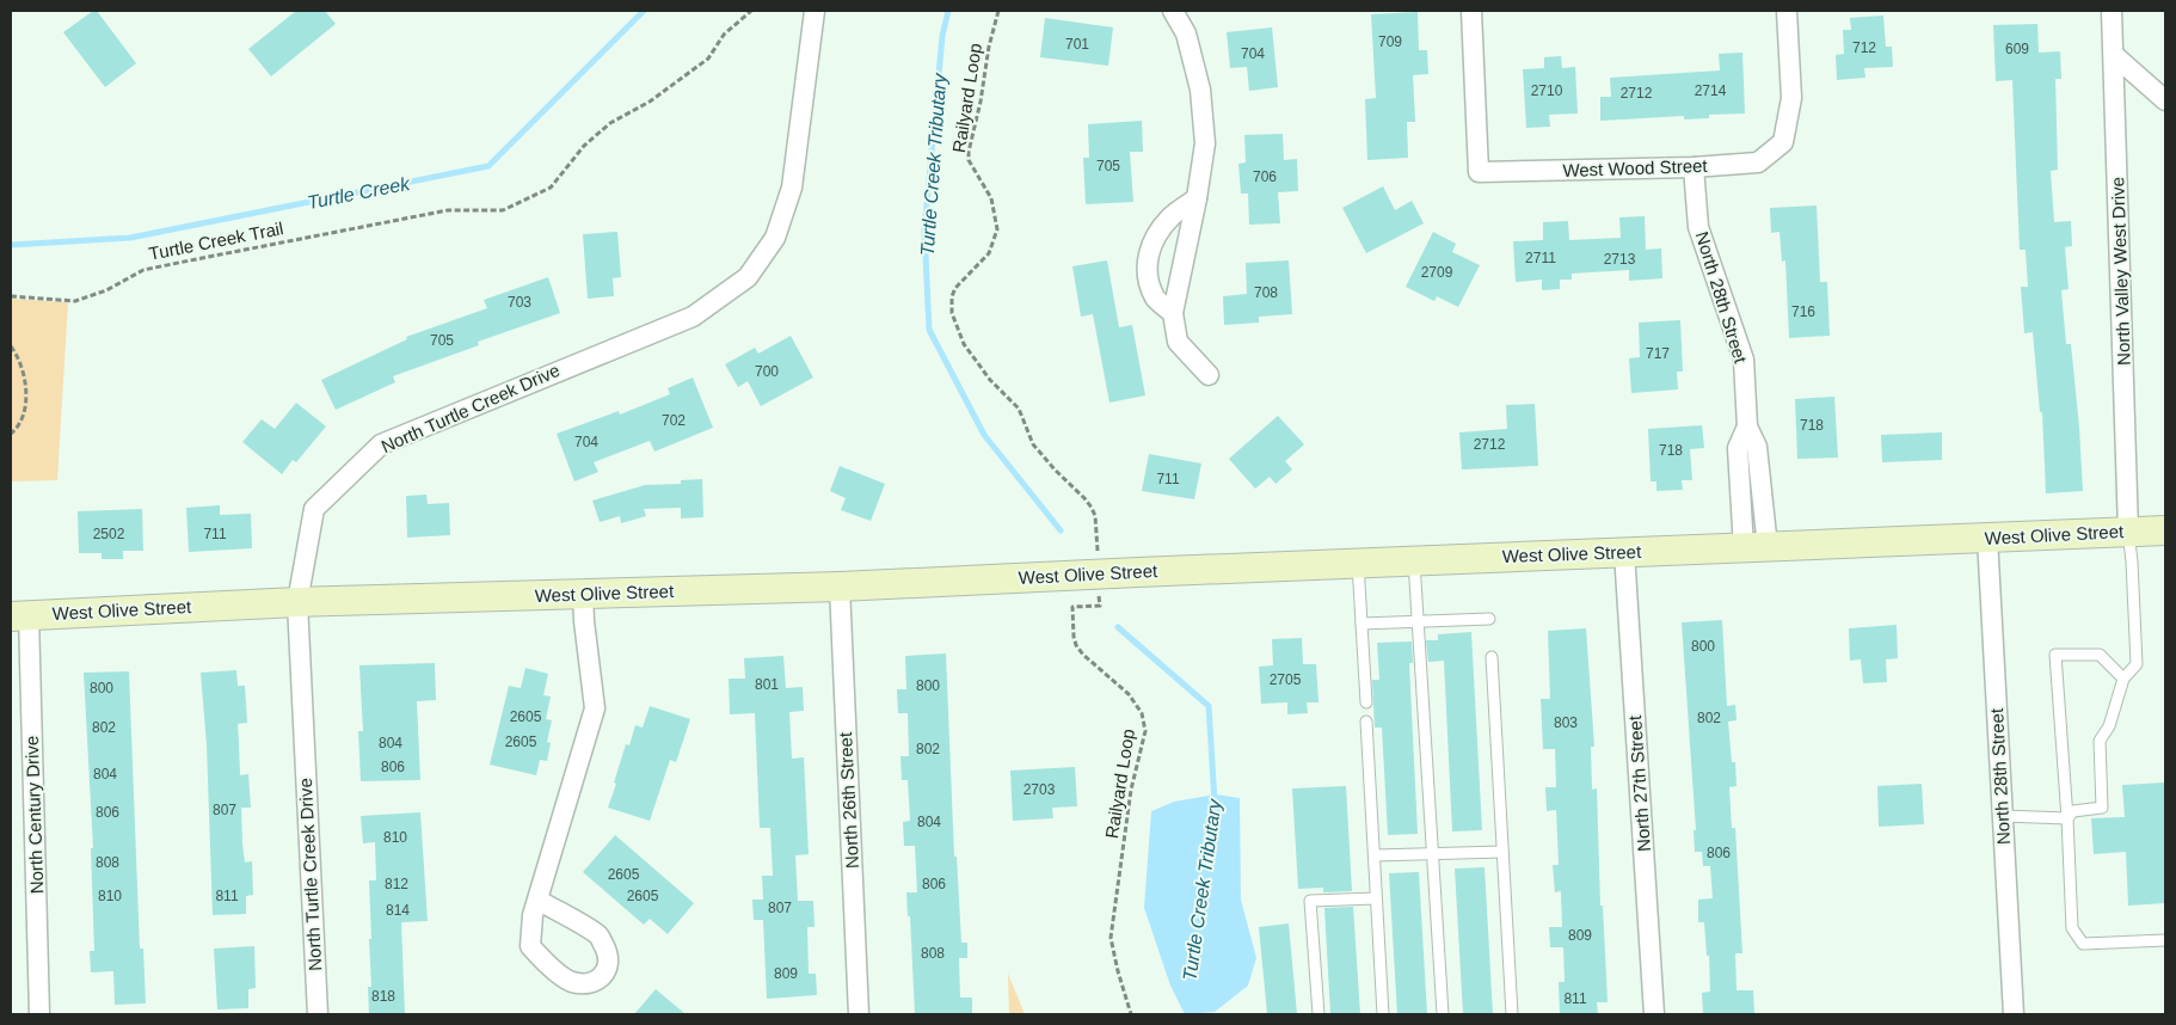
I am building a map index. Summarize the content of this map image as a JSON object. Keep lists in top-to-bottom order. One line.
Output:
{"streets":{"main road":["West Olive Street"],"street":["West Wood Street","North Valley West Drive","North 28th Street","North Turtle Creek Drive","North 27th Street","North 26th Street","North Century Drive"],"path":["Railyard Loop","Turtle Creek Trail"]},"crossings":[["West Wood Street","North 28th Street"],["North Valley West Drive","West Olive Street"],["North 28th Street","West Olive Street"],["North Turtle Creek Drive","West Olive Street"],["West Olive Street","North 27th Street"],["West Olive Street","North 26th Street"],["West Olive Street","North Century Drive"]],"water":["Turtle Creek Tributary","Turtle Creek"],"house_numbers":["709","701","712","609","704","2710","2714","2712","705","706","2711","2713","2709","708","703","716","705","717","700","702","718","704","2712","718","711","2502","711","800","2705","801","800","800","2605","802","803","802","2605","804","802","806","804","2703","807","806","804","810","806","808","2605","812","806","810","811","2605","807","814","809","808","809","818","811"]}
